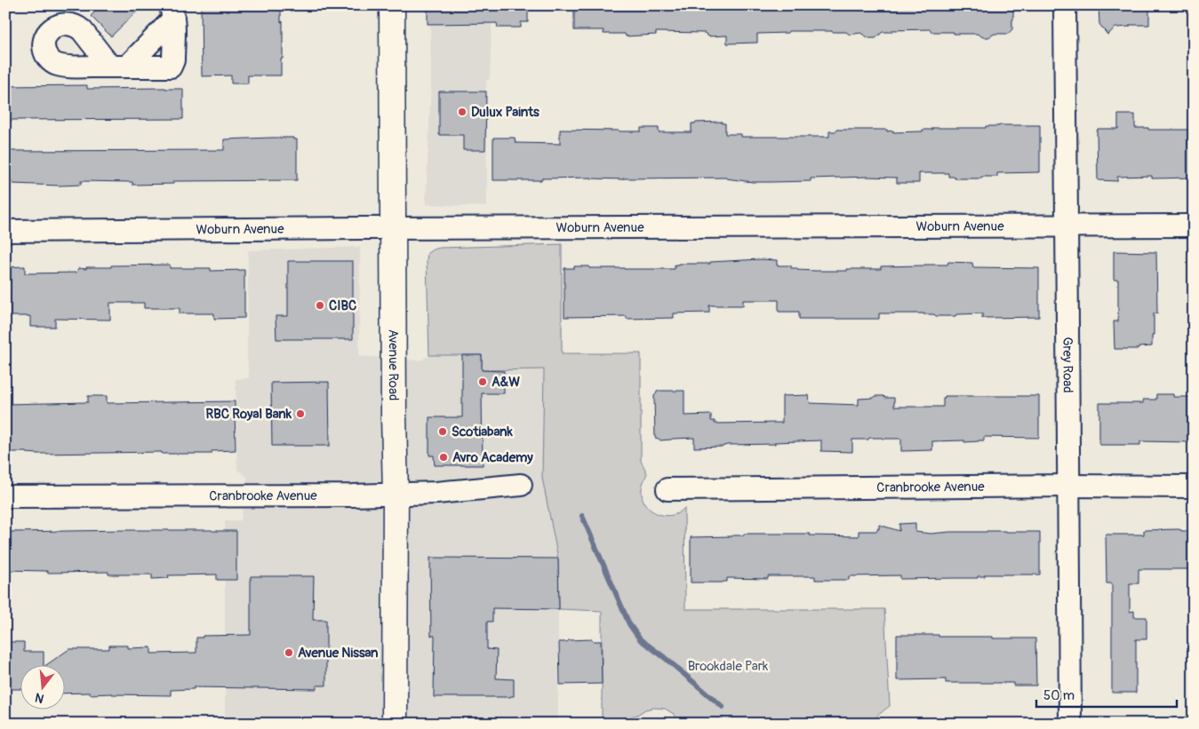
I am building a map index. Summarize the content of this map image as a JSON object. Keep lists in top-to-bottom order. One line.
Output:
{"streets":{"main road":["Avenue Road"],"street":["Woburn Avenue","Grey Road","Cranbrooke Avenue"]},"crossings":[["Woburn Avenue","Grey Road"],["Woburn Avenue","Avenue Road"],["Grey Road","Cranbrooke Avenue"],["Avenue Road","Cranbrooke Avenue"]],"parks":["Brookdale Park"],"places":["Dulux Paints","CIBC","A&W","RBC Royal Bank","Scotiabank","Avro Academy","Avenue Nissan"],"scale_bar":"50 m","north":"bottom"}
